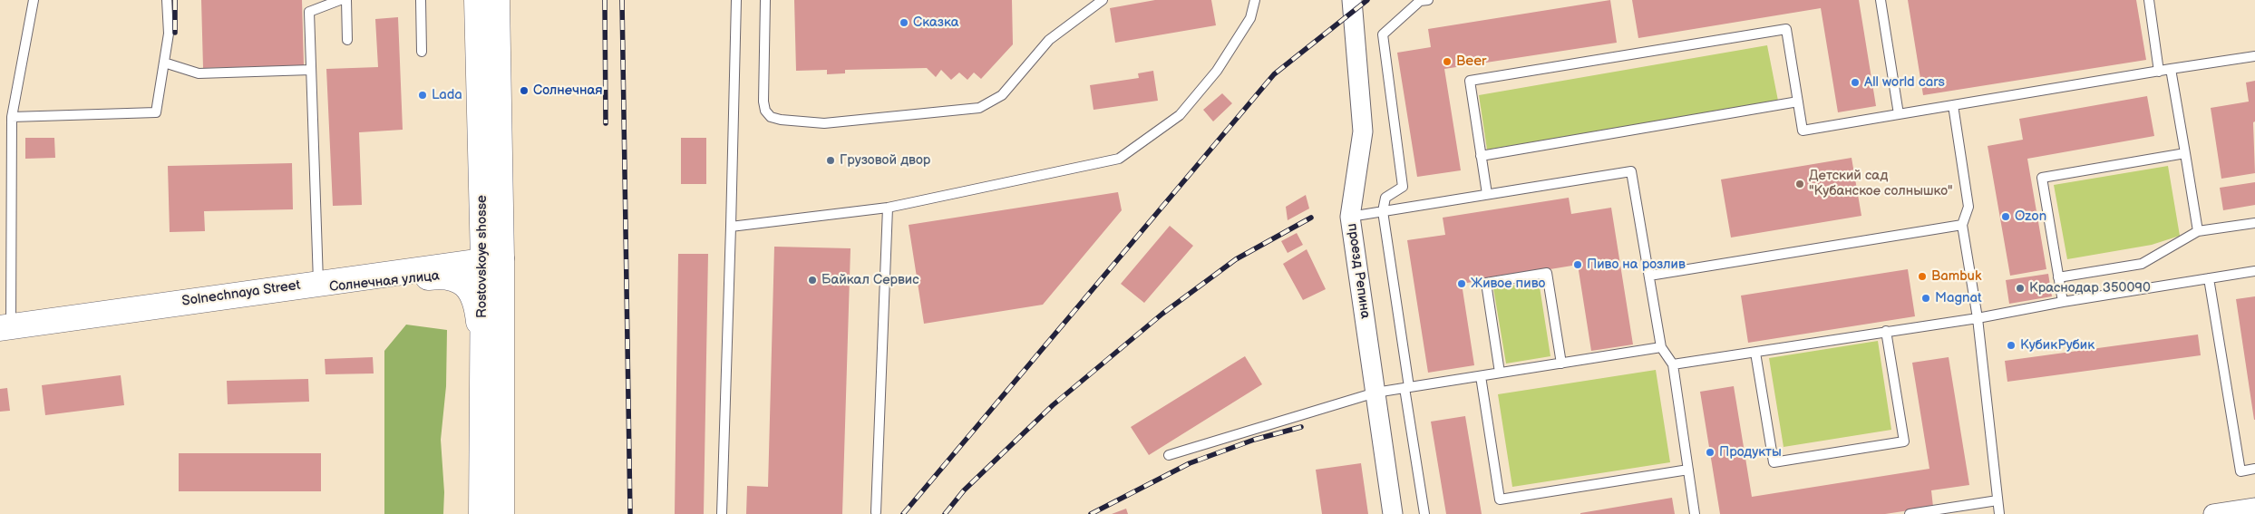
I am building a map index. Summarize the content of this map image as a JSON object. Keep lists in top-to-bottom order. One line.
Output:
{"streets":{"main road":["Rostovskoye shosse","Солнечная улица","Solnechnaya Street"],"street":["проезд Репина"]},"crossings":[["Rostovskoye shosse","Солнечная улица"],["Rostovskoye shosse","Solnechnaya Street"],["Солнечная улица","Solnechnaya Street"]],"places":["Сказка","Beer","All world cars","Солнечная","Lada","Грузовой двор","Детский сад \"Кубанское солнышко\"","Ozon","Пиво на розлив","Bambuk","Байкал Сервис","Живое пиво","Краснодар 350090","Magnat","КубикРубик","Продукты"]}
